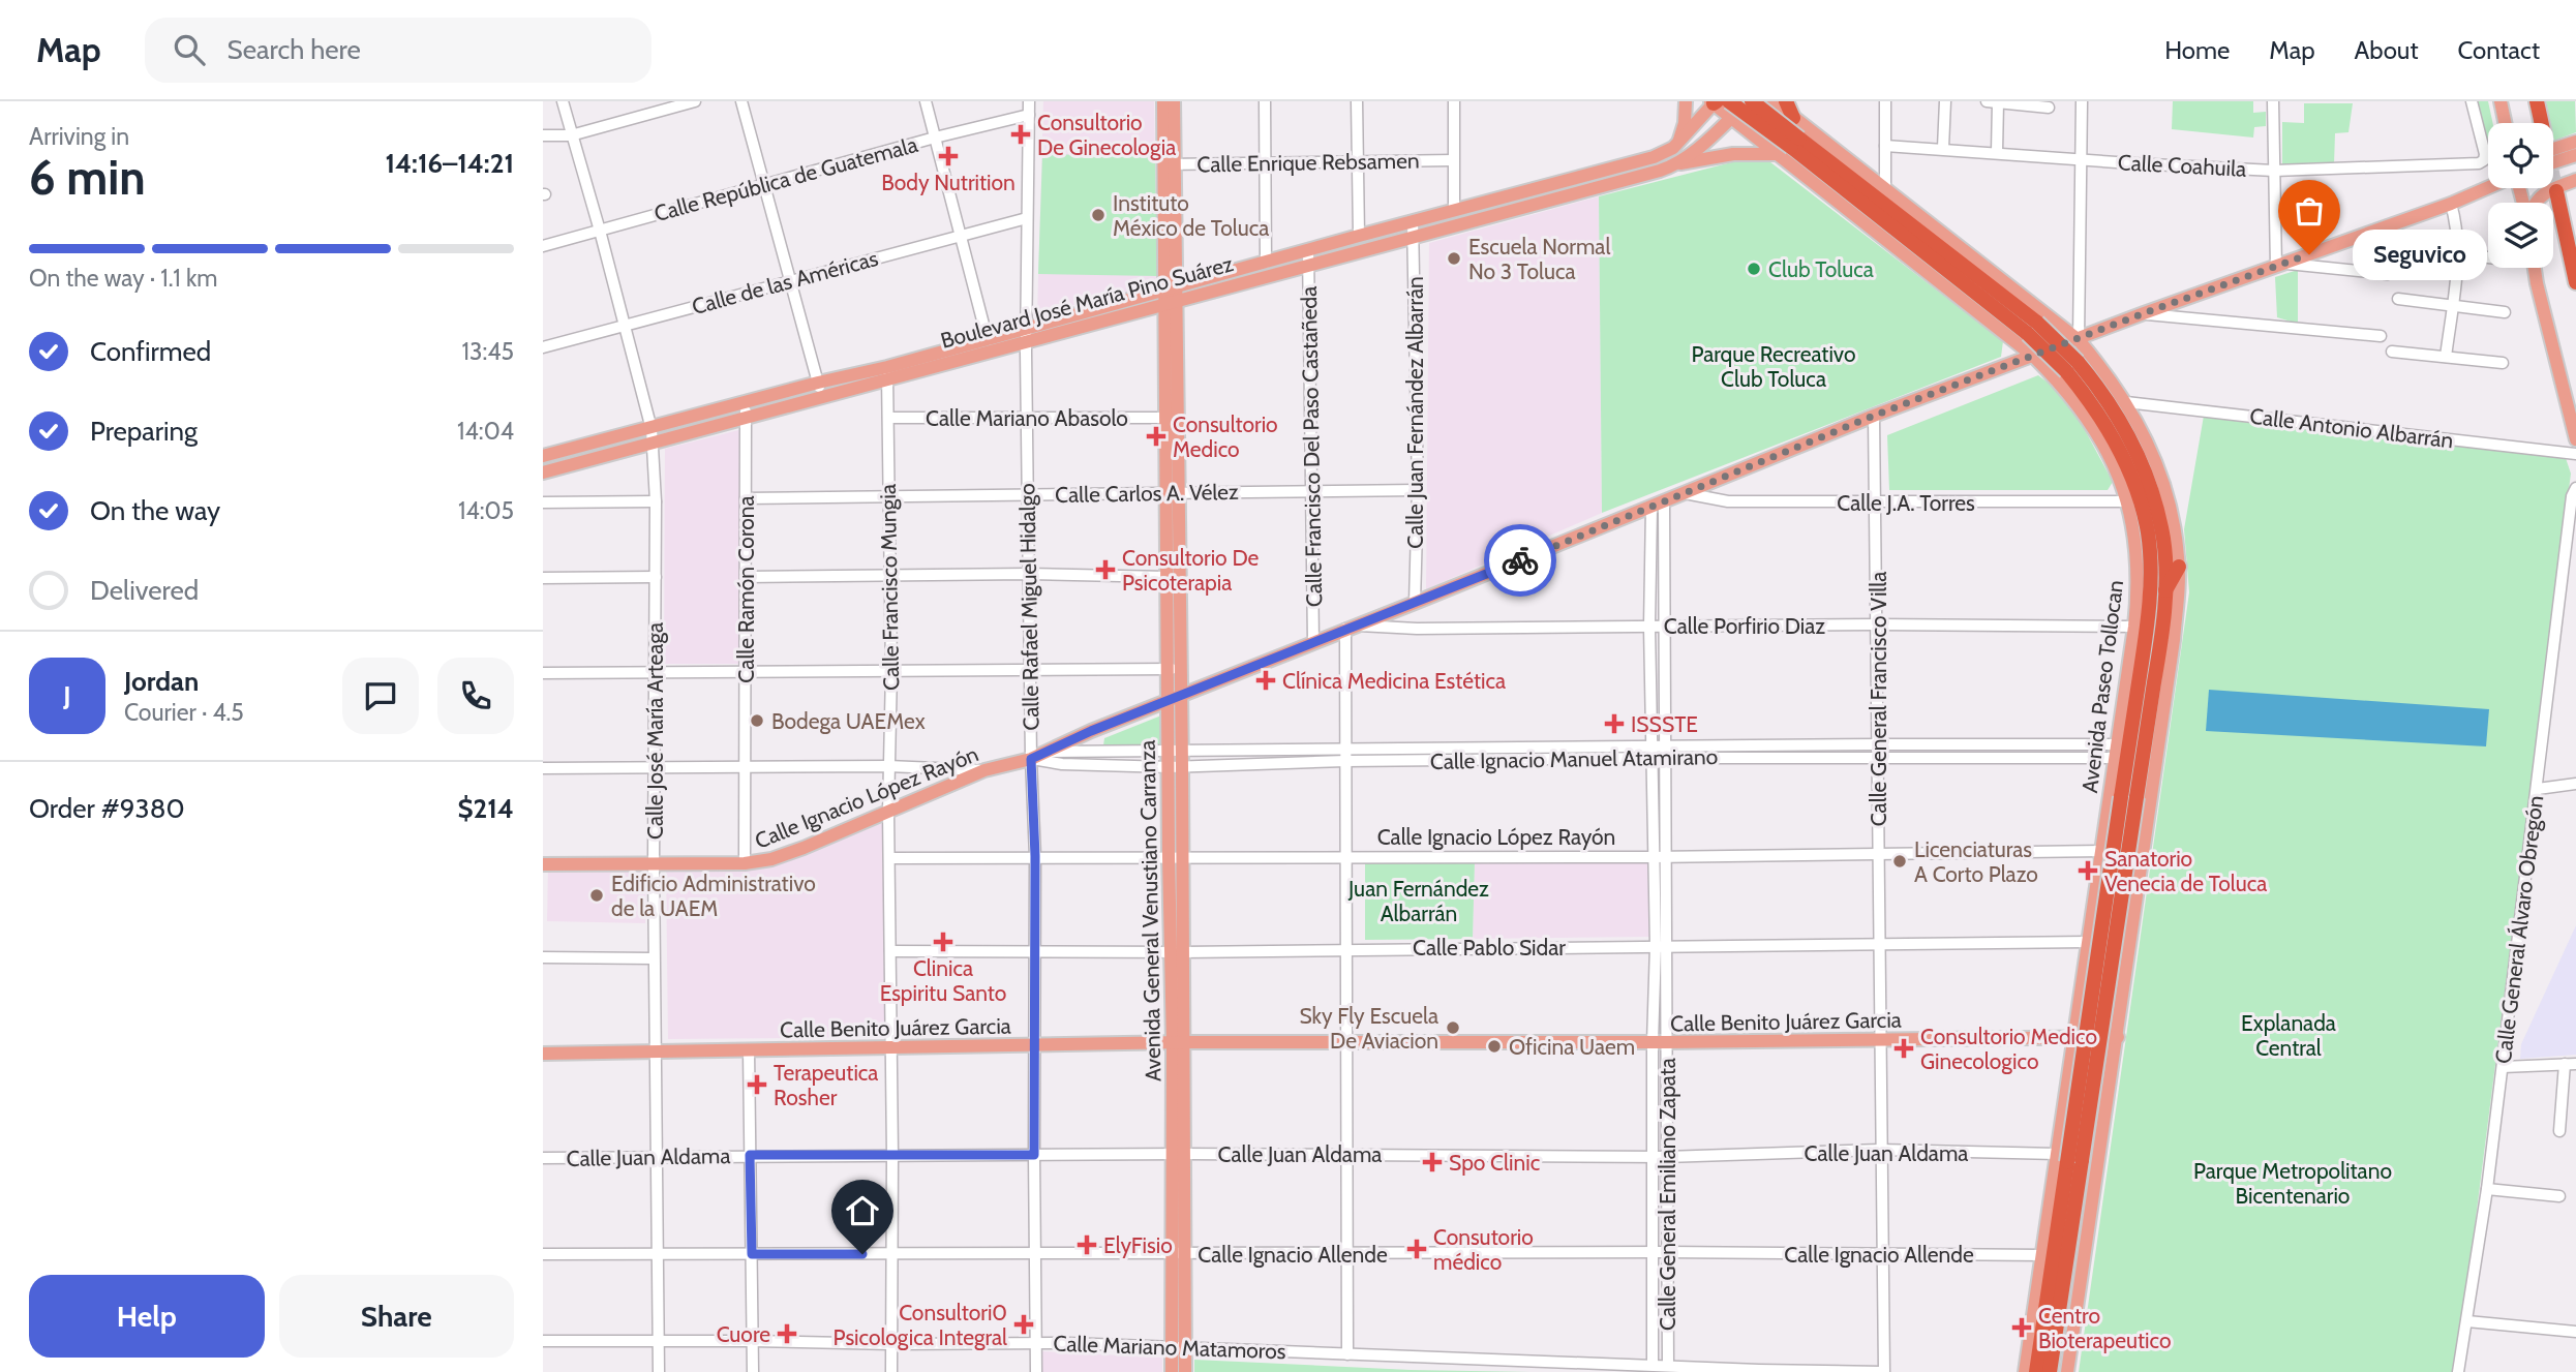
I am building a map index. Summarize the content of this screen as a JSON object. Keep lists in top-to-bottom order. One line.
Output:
{"streets":{"highway":["Boulevard José María Pino Suárez","Avenida Paseo Tollocan"],"main road":["Calle Ignacio López Rayón","Avenida General Venustiano Carranza","Calle Benito Juárez Garcia"],"street":["Calle Enrique Rebsamen","Calle Coahuila","Calle República de Guatemala","Calle de las Américas","Calle Juan Fernández Albarrán","Calle Mariano Abasolo","Calle Antonio Albarrán","Calle Francisco Del Paso Castañeda","Calle Carlos A. Vélez","Calle J.A. Torres","Calle Francisco Mungia","Calle Ramón Corona","Calle Rafael Miguel Hidalgo","Calle Porfirio Diaz","Calle General Francisco Villa","Calle José María Arteaga","Calle Ignacio Manuel Atamirano","Calle General Álvaro Obregón","Calle Pablo Sidar","Calle Juan Aldama","Calle General Emiliano Zapata","Calle Ignacio Allende","Calle Mariano Matamoros"]},"crossings":[["Calle Enrique Rebsamen","Avenida General Venustiano Carranza"],["Calle República de Guatemala","Calle Rafael Miguel Hidalgo"],["Calle República de Guatemala","Calle José María Arteaga"],["Calle de las Américas","Calle Rafael Miguel Hidalgo"],["Calle de las Américas","Calle José María Arteaga"],["Boulevard José María Pino Suárez","Calle Juan Fernández Albarrán"],["Boulevard José María Pino Suárez","Calle Francisco Del Paso Castañeda"],["Boulevard José María Pino Suárez","Calle Francisco Mungia"],["Boulevard José María Pino Suárez","Calle Ramón Corona"],["Boulevard José María Pino Suárez","Calle Rafael Miguel Hidalgo"],["Boulevard José María Pino Suárez","Avenida Paseo Tollocan"],["Boulevard José María Pino Suárez","Calle José María Arteaga"],["Boulevard José María Pino Suárez","Avenida General Venustiano Carranza"],["Calle Juan Fernández Albarrán","Calle Carlos A. Vélez"],["Calle Juan Fernández Albarrán","Calle Ignacio López Rayón"],["Calle Mariano Abasolo","Calle Francisco Mungia"],["Calle Mariano Abasolo","Calle Rafael Miguel Hidalgo"],["Calle Mariano Abasolo","Avenida General Venustiano Carranza"],["Calle Francisco Del Paso Castañeda","Calle Carlos A. Vélez"],["Calle Francisco Del Paso Castañeda","Calle Ignacio López Rayón"],["Calle Carlos A. Vélez","Calle Francisco Mungia"],["Calle Carlos A. Vélez","Calle Ramón Corona"],["Calle Carlos A. Vélez","Calle Rafael Miguel Hidalgo"],["Calle Carlos A. Vélez","Avenida General Venustiano Carranza"],["Calle J.A. Torres","Avenida Paseo Tollocan"],["Calle J.A. Torres","Calle General Francisco Villa"],["Calle J.A. Torres","Calle Ignacio López Rayón"],["Calle Francisco Mungia","Calle Ignacio López Rayón"],["Calle Francisco Mungia","Calle Pablo Sidar"],["Calle Francisco Mungia","Calle Benito Juárez Garcia"],["Calle Francisco Mungia","Calle Juan Aldama"],["Calle Francisco Mungia","Calle Ignacio Allende"],["Calle Francisco Mungia","Calle Mariano Matamoros"],["Calle Ramón Corona","Calle Ignacio López Rayón"],["Calle Rafael Miguel Hidalgo","Calle Ignacio Manuel Atamirano"],["Calle Rafael Miguel Hidalgo","Calle Ignacio López Rayón"],["Calle Rafael Miguel Hidalgo","Calle Pablo Sidar"],["Calle Rafael Miguel Hidalgo","Calle Benito Juárez Garcia"],["Calle Rafael Miguel Hidalgo","Calle Juan Aldama"],["Calle Rafael Miguel Hidalgo","Calle Ignacio Allende"],["Calle Rafael Miguel Hidalgo","Calle Mariano Matamoros"],["Calle Porfirio Diaz","Avenida Paseo Tollocan"],["Calle Porfirio Diaz","Calle General Francisco Villa"],["Calle Porfirio Diaz","Calle Ignacio López Rayón"],["Calle Porfirio Diaz","Calle General Emiliano Zapata"],["Avenida Paseo Tollocan","Calle Ignacio Manuel Atamirano"],["Avenida Paseo Tollocan","Calle Ignacio López Rayón"],["Avenida Paseo Tollocan","Calle Pablo Sidar"],["Avenida Paseo Tollocan","Calle Benito Juárez Garcia"],["Avenida Paseo Tollocan","Calle Juan Aldama"],["Avenida Paseo Tollocan","Calle Ignacio Allende"],["Calle General Francisco Villa","Calle Ignacio Manuel Atamirano"],["Calle General Francisco Villa","Calle Ignacio López Rayón"],["Calle General Francisco Villa","Calle Pablo Sidar"],["Calle General Francisco Villa","Calle Benito Juárez Garcia"],["Calle General Francisco Villa","Calle Juan Aldama"],["Calle General Francisco Villa","Calle Ignacio Allende"],["Calle General Francisco Villa","Calle Mariano Matamoros"],["Calle José María Arteaga","Calle Ignacio López Rayón"],["Calle José María Arteaga","Calle Benito Juárez Garcia"],["Calle José María Arteaga","Calle Juan Aldama"],["Calle José María Arteaga","Calle Ignacio Allende"],["Calle José María Arteaga","Calle Mariano Matamoros"],["Calle Ignacio Manuel Atamirano","Calle Ignacio López Rayón"],["Calle Ignacio Manuel Atamirano","Avenida General Venustiano Carranza"],["Calle Ignacio Manuel Atamirano","Calle General Emiliano Zapata"],["Calle Ignacio López Rayón","Avenida General Venustiano Carranza"],["Calle Ignacio López Rayón","Calle General Emiliano Zapata"],["Avenida General Venustiano Carranza","Calle Pablo Sidar"],["Avenida General Venustiano Carranza","Calle Benito Juárez Garcia"],["Avenida General Venustiano Carranza","Calle Juan Aldama"],["Avenida General Venustiano Carranza","Calle Ignacio Allende"],["Avenida General Venustiano Carranza","Calle Mariano Matamoros"],["Calle Pablo Sidar","Calle General Emiliano Zapata"],["Calle Benito Juárez Garcia","Calle General Emiliano Zapata"],["Calle Juan Aldama","Calle General Emiliano Zapata"],["Calle General Emiliano Zapata","Calle Ignacio Allende"],["Calle General Emiliano Zapata","Calle Mariano Matamoros"]],"parks":["Parque Recreativo Club Toluca","Juan Fernández Albarrán","Explanada Central","Parque Metropolitano Bicentenario"],"places":{"health":["Consultorio De Ginecologia","Body Nutrition","Consultorio Medico","Consultorio De Psicoterapia","Clínica Medicina Estética","ISSSTE","Sanatorio Venecia de Toluca","Clinica Espiritu Santo","Consultorio Medico Ginecologico","Terapeutica Rosher","Spo Clinic","ElyFisio","Consutorio médico","Consultori0 Psicologica Integral","Centro Bioterapeutico","Cuore"],"other":["Instituto México de Toluca","Seguvico","Escuela Normal No 3 Toluca","Club Toluca","Bodega UAEMex","Licenciaturas A Corto Plazo","Edificio Administrativo de la UAEM","Sky Fly Escuela De Aviacion","Oficina Uaem"]},"page":{"header":"Map","search":"Search here","nav":["Home","Map","About","Contact"],"heading":["6 min","Arriving in","14:16–14:21"],"panel":["Jordan","Courier · 4.5","Order #9380","$214"],"bar":"On the way · 1.1 km","bubble":"Seguvico","list":[["Confirmed","13:45"],["Preparing","14:04"],["On the way","14:05"],"Delivered"],"round":"J","buttons":["Help","Share"]}}
